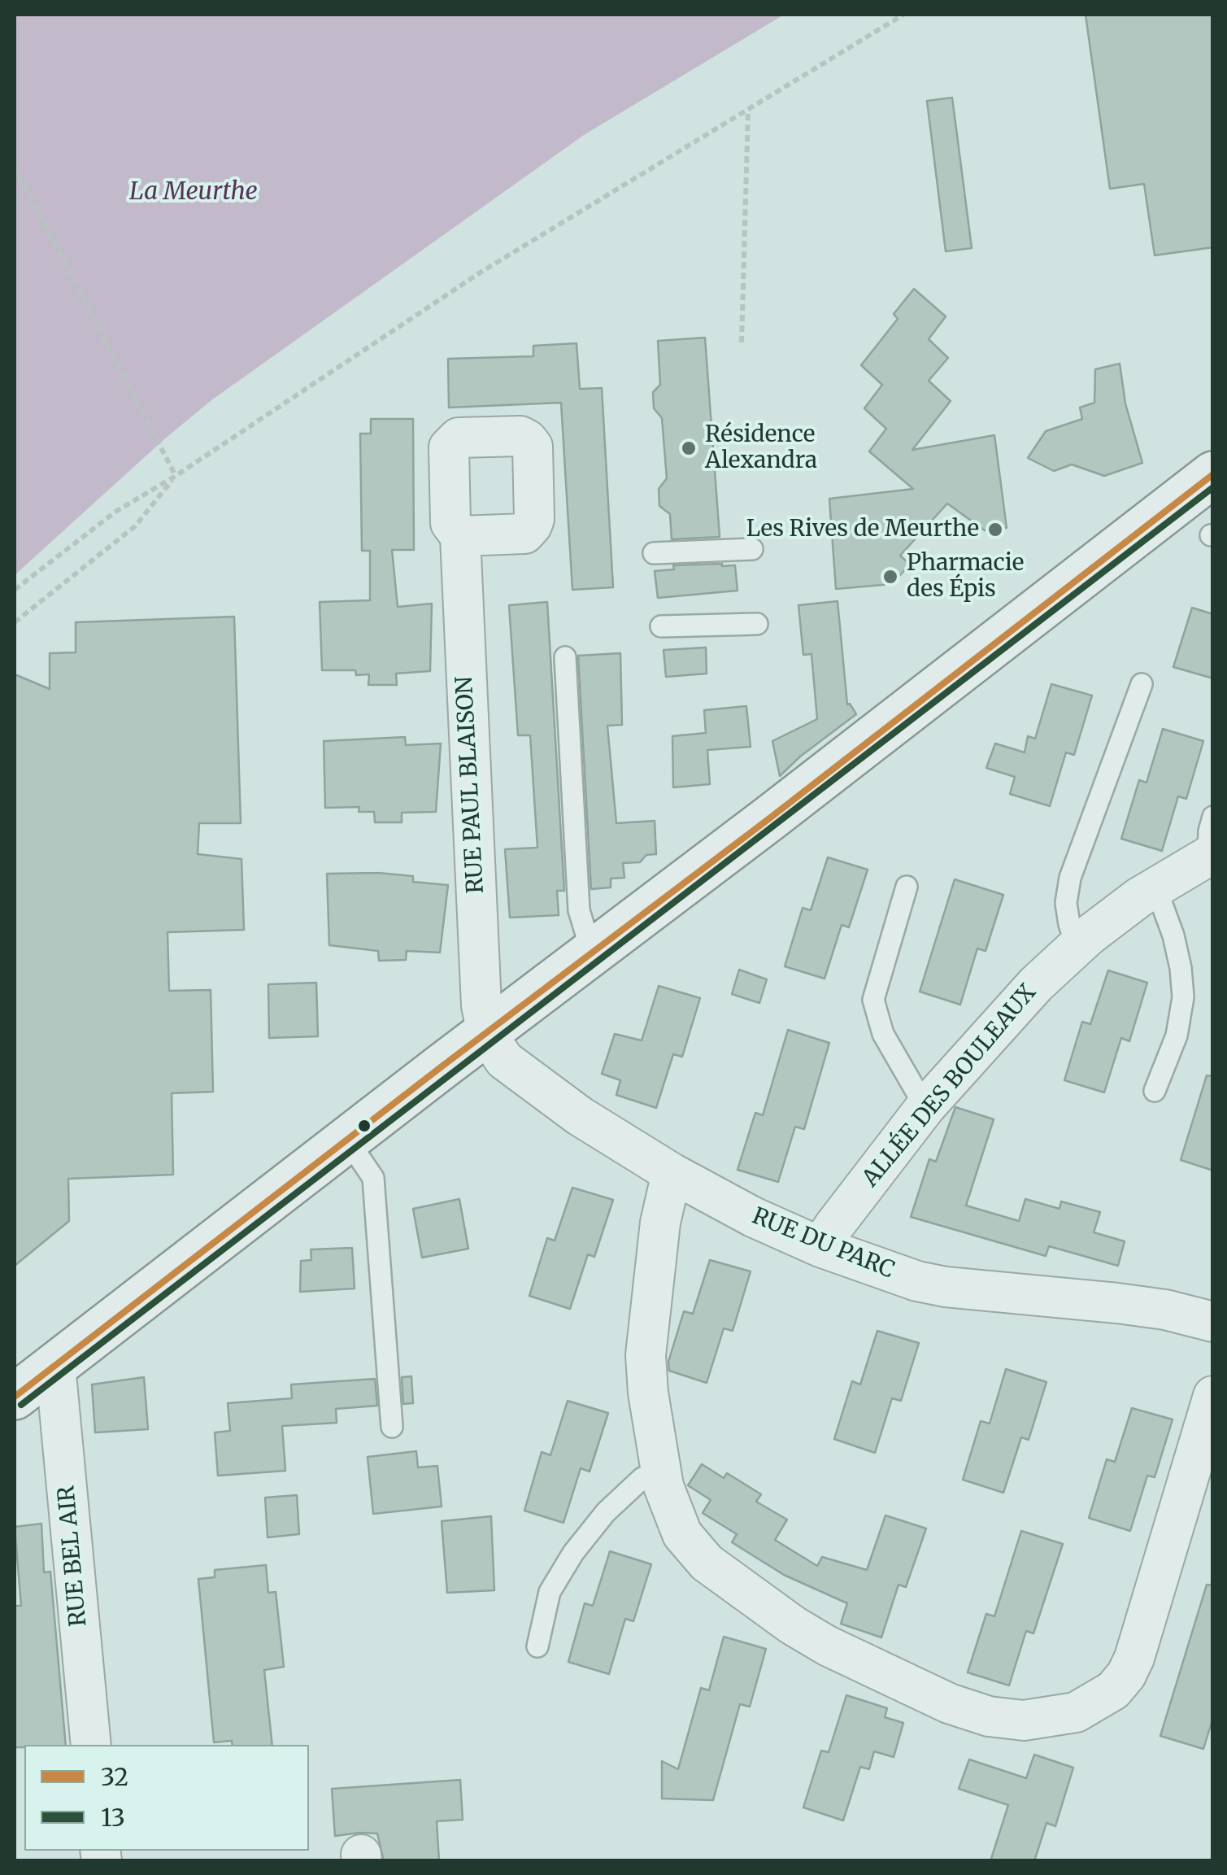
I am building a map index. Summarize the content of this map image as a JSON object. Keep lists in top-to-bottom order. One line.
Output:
{"streets":{"street":["RUE PAUL BLAISON","ALLÉE DES BOULEAUX","RUE DU PARC","RUE BEL AIR"]},"crossings":[["RUE PAUL BLAISON","RUE DU PARC"],["ALLÉE DES BOULEAUX","RUE DU PARC"]],"water":["La Meurthe"],"places":["Résidence Alexandra","Les Rives de Meurthe","Pharmacie des Épis"],"lines":["transit line 32","transit line 13"],"legend":["32","13"]}
